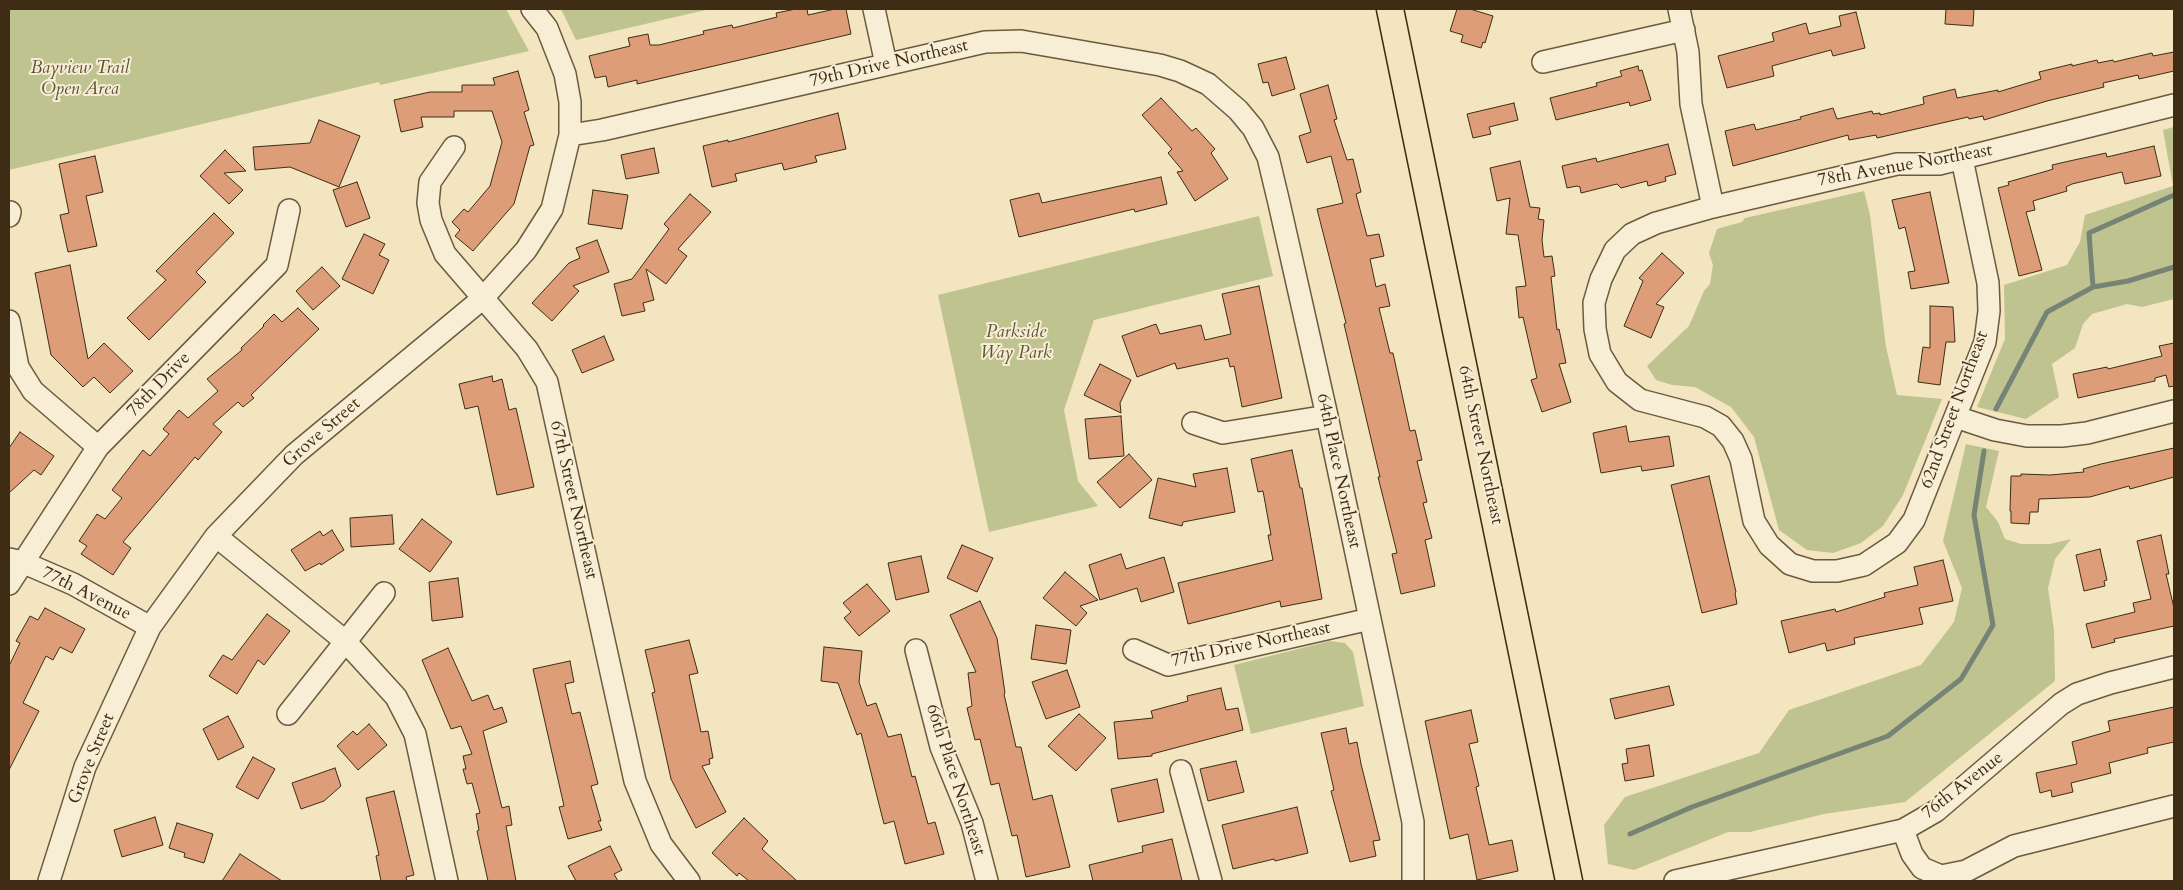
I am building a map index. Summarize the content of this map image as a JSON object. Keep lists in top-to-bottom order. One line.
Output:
{"streets":{"main road":["64th Street Northeast"],"street":["79th Drive Northeast","78th Avenue Northeast","78th Drive","62nd Street Northeast","Grove Street","64th Place Northeast","67th Street Northeast","77th Avenue","77th Drive Northeast","66th Place Northeast","76th Avenue"]},"crossings":[["79th Drive Northeast","Grove Street"],["79th Drive Northeast","64th Place Northeast"],["78th Avenue Northeast","62nd Street Northeast"],["78th Drive","77th Avenue"],["Grove Street","67th Street Northeast"],["Grove Street","77th Avenue"],["64th Place Northeast","77th Drive Northeast"]],"parks":["Bayview Trail Open Area","Parkside Way Park"]}
